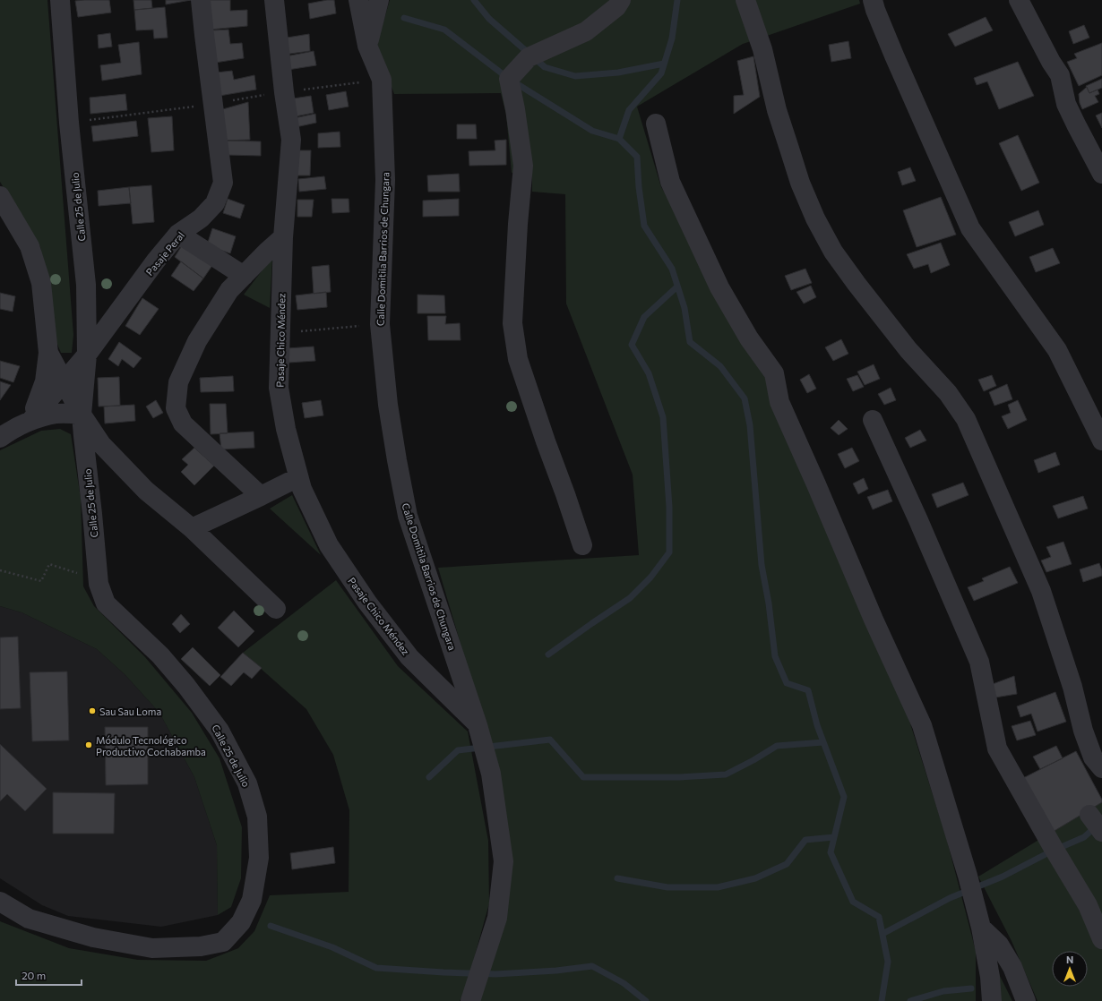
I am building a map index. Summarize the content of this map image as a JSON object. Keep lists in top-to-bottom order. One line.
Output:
{"streets":{"street":["Calle 25 de Julio","Calle Domitila Barrios de Chungara","Pasaje Peral","Pasaje Chico Méndez"]},"crossings":[["Calle 25 de Julio","Pasaje Peral"],["Calle Domitila Barrios de Chungara","Pasaje Chico Méndez"]],"places":["Sau Sau Loma","Módulo Tecnológico Productivo Cochabamba"],"scale_bar":"20 m","north":"top"}
